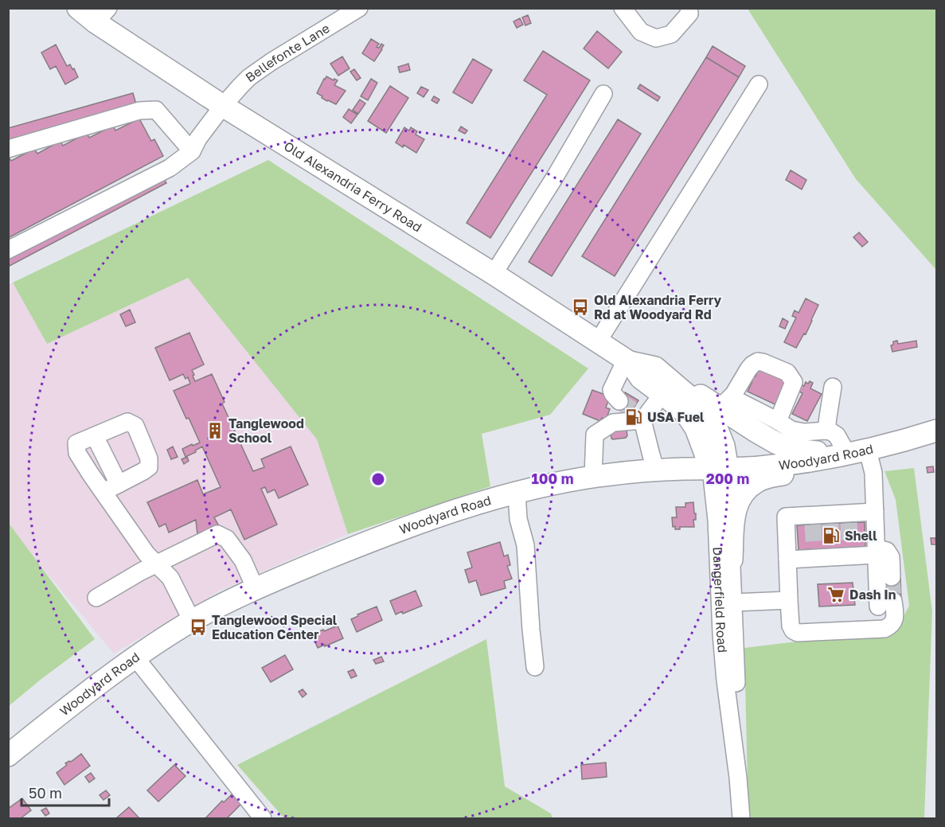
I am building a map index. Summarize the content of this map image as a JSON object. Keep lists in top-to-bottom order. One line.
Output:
{"streets":{"main road":["Old Alexandria Ferry Road","Woodyard Road"],"street":["Bellefonte Lane","Dangerfield Road"]},"crossings":[["Bellefonte Lane","Old Alexandria Ferry Road"],["Old Alexandria Ferry Road","Woodyard Road"],["Old Alexandria Ferry Road","Dangerfield Road"],["Woodyard Road","Dangerfield Road"]],"places":{"bus stop":["Old Alexandria Ferry Rd at Woodyard Rd","Tanglewood Special Education Center"],"fuel station":["USA Fuel","Shell"],"building":["Tanglewood School"],"supermarket":["Dash In"]},"scale_bar":"50 m","rings":["100 m","200 m"]}
